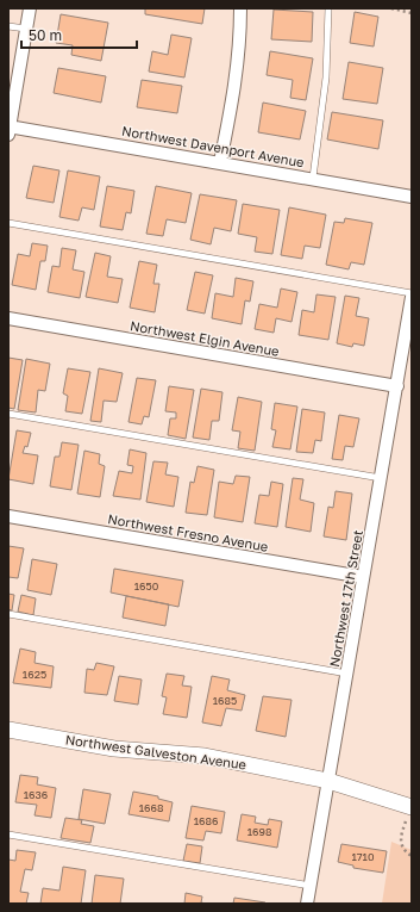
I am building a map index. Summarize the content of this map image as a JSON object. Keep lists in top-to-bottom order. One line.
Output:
{"streets":{"street":["Northwest Davenport Avenue","Northwest Elgin Avenue","Northwest Fresno Avenue","Northwest 17th Street","Northwest Galveston Avenue"]},"crossings":[["Northwest Elgin Avenue","Northwest 17th Street"],["Northwest Fresno Avenue","Northwest 17th Street"],["Northwest 17th Street","Northwest Galveston Avenue"]],"house_numbers":["1650","1625","1685","1636","1668","1686","1698","1710"],"scale_bar":"50 m"}
